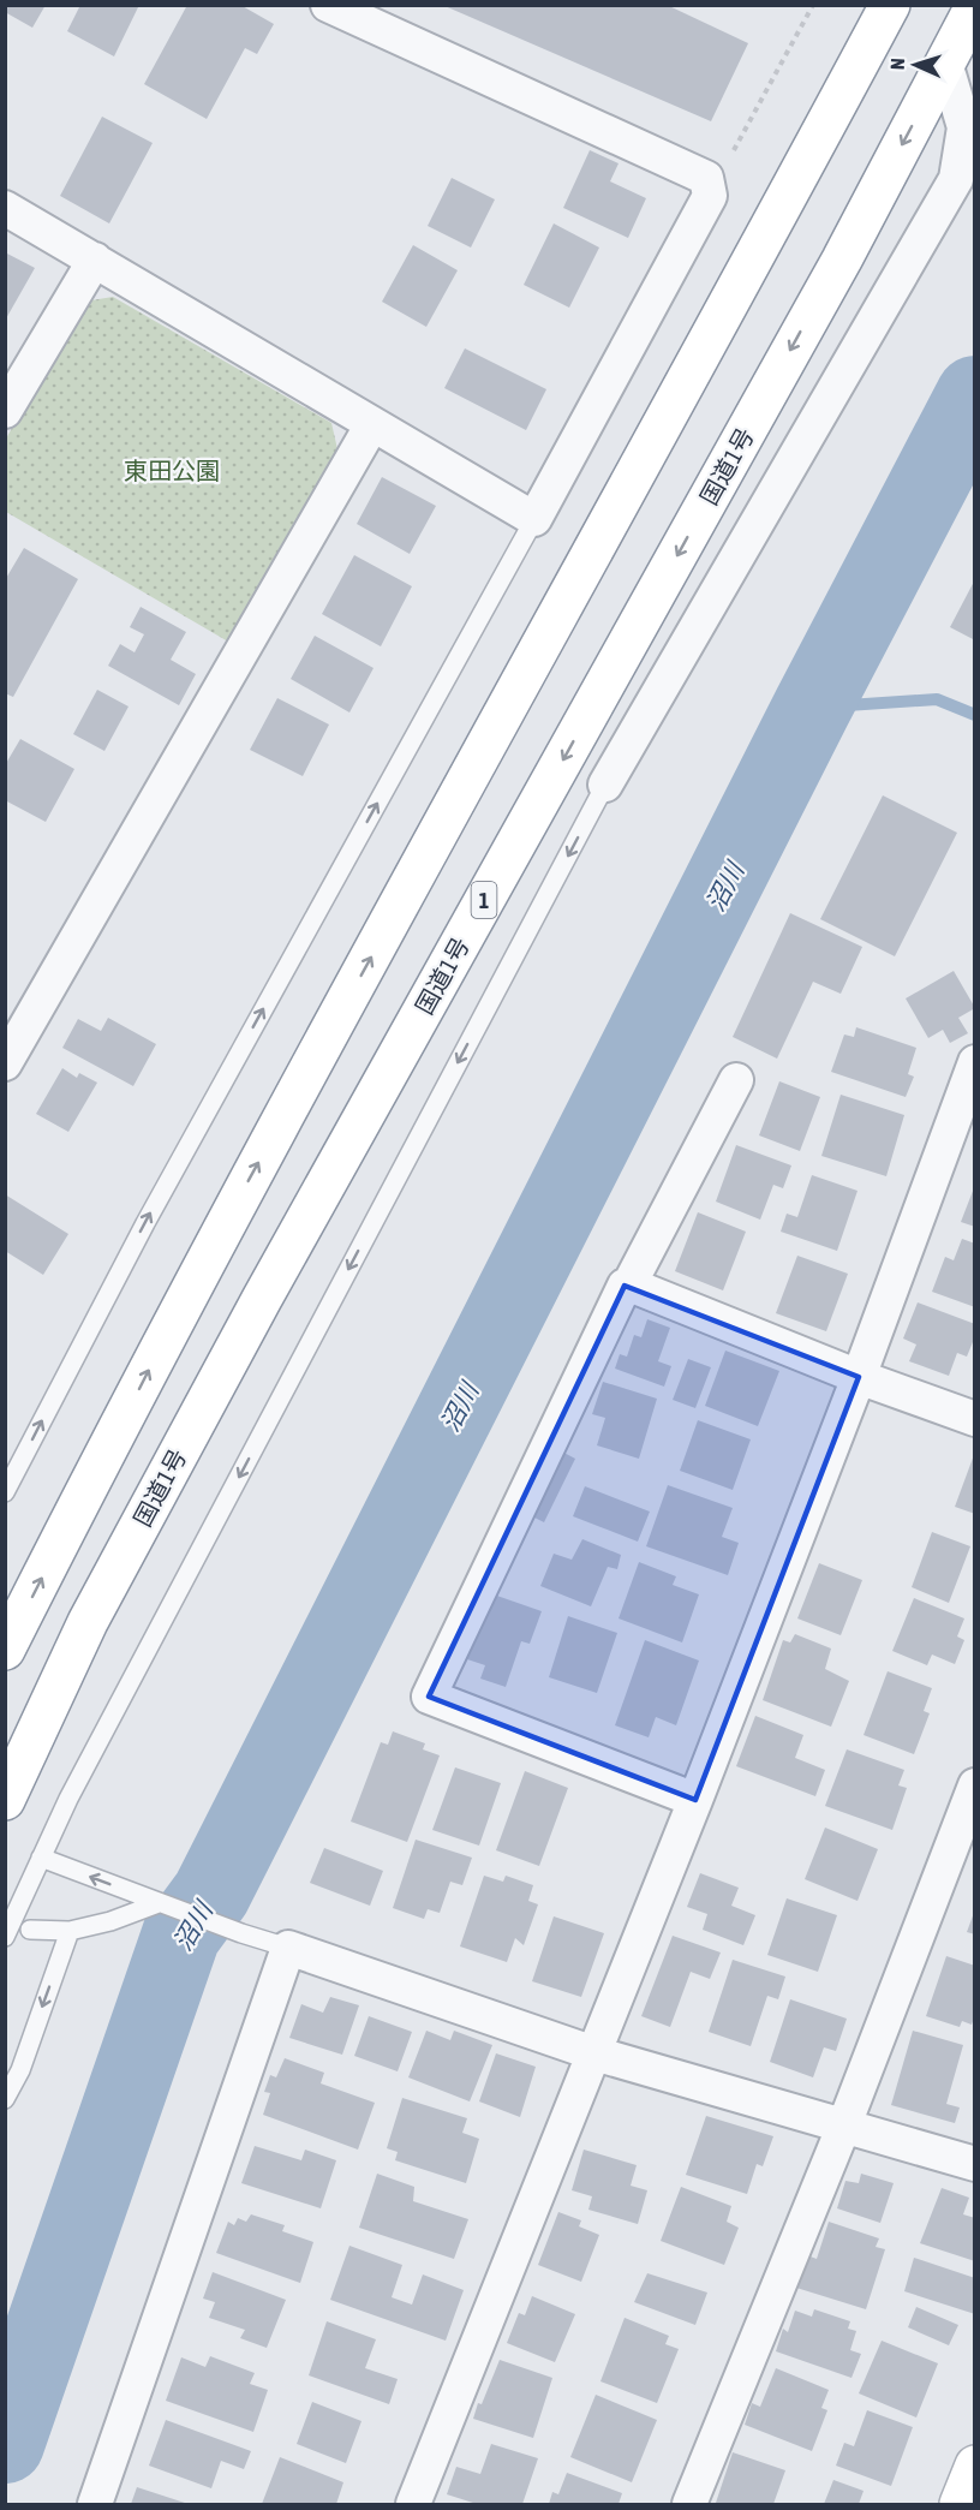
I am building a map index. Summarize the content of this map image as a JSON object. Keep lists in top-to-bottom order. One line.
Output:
{"streets":{"main road":["国道1号","1"]},"water":["沼川"],"parks":["東田公園"],"north":"left"}
